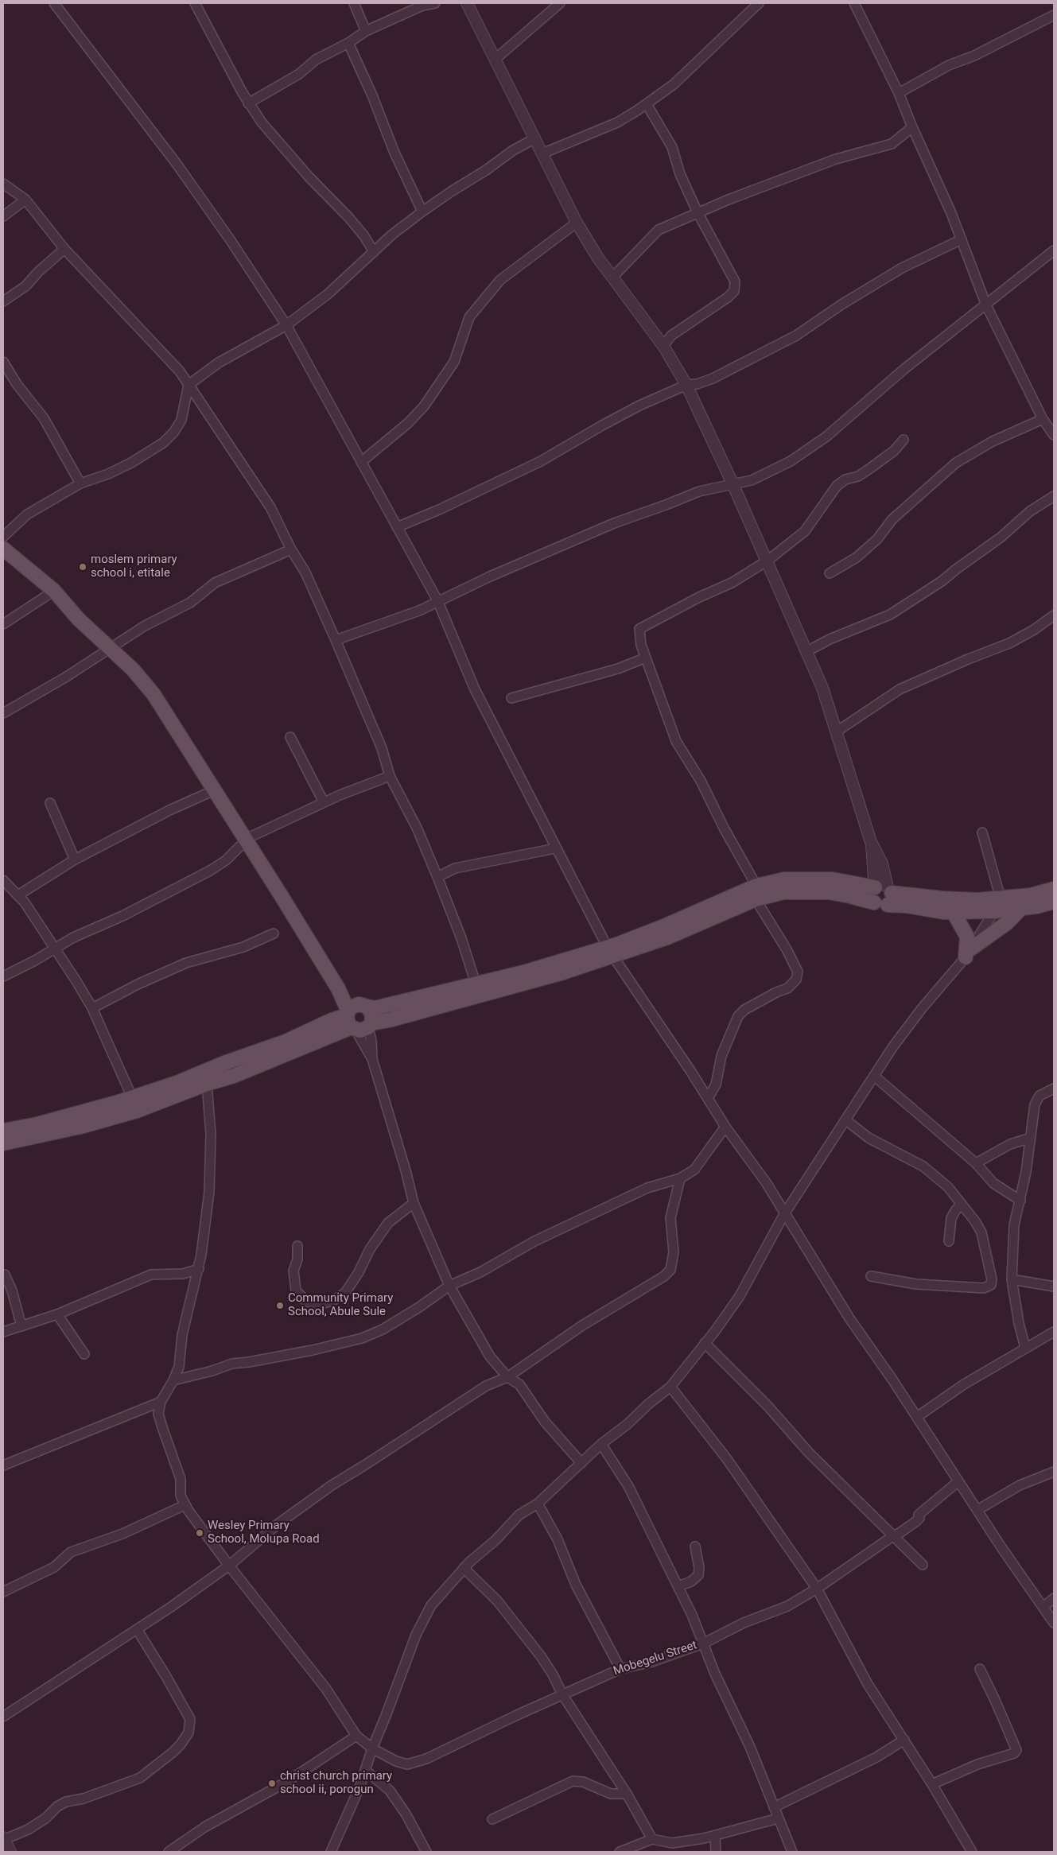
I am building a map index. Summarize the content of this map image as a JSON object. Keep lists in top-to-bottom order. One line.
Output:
{"streets":{"street":["Mobegelu Street"]},"places":["moslem primary school i, etitale","Community Primary School, Abule Sule","Wesley Primary School, Molupa Road","christ church primary school ii, porogun"]}
